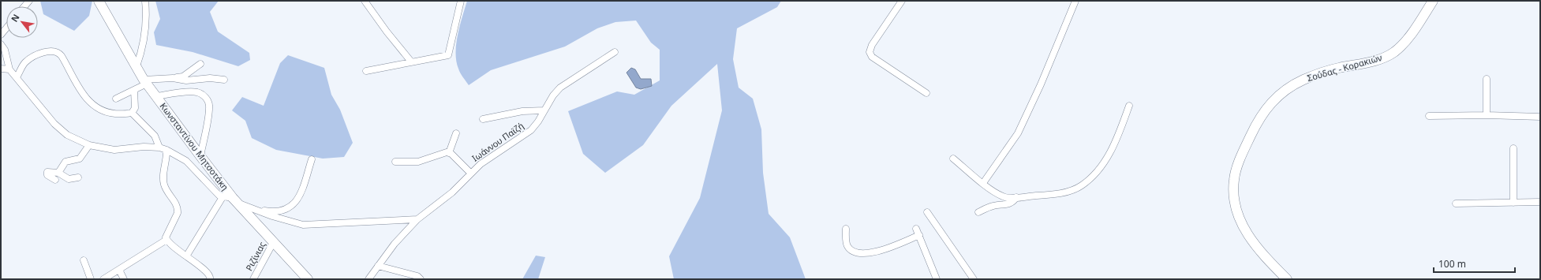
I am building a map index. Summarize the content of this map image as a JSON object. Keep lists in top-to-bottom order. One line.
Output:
{"streets":{"main road":["Σούδας - Κορακιών","Κωνσταντίνου Μητσοτάκη"],"street":["Ιωάννου Παϊζή","Ριζίνιας"]},"crossings":[["Κωνσταντίνου Μητσοτάκη","Ριζίνιας"]],"scale_bar":"100 m","north":"top left"}
